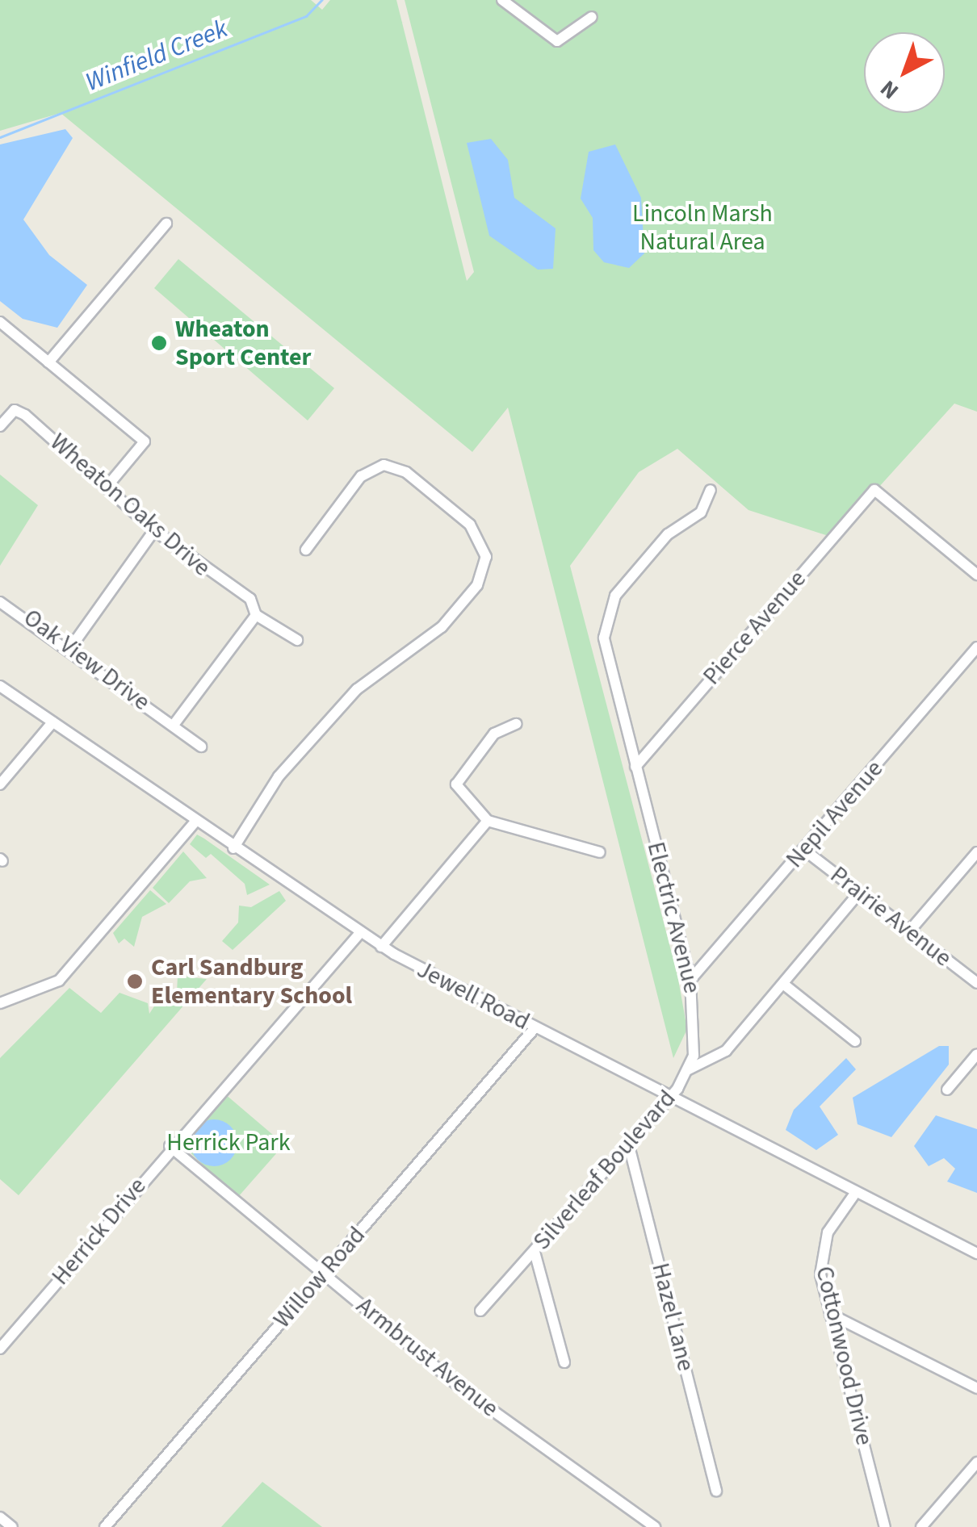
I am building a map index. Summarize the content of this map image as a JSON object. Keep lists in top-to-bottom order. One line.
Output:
{"streets":{"street":["Wheaton Oaks Drive","Pierce Avenue","Oak View Drive","Nepil Avenue","Prairie Avenue","Electric Avenue","Jewell Road","Silverleaf Boulevard","Herrick Drive","Willow Road","Hazel Lane","Cottonwood Drive","Armbrust Avenue"]},"crossings":[["Pierce Avenue","Electric Avenue"],["Nepil Avenue","Prairie Avenue"],["Nepil Avenue","Electric Avenue"],["Prairie Avenue","Silverleaf Boulevard"],["Electric Avenue","Silverleaf Boulevard"],["Jewell Road","Silverleaf Boulevard"],["Jewell Road","Herrick Drive"],["Jewell Road","Willow Road"],["Jewell Road","Cottonwood Drive"],["Silverleaf Boulevard","Hazel Lane"],["Herrick Drive","Armbrust Avenue"],["Willow Road","Armbrust Avenue"]],"water":["Winfield Creek"],"parks":["Lincoln Marsh Natural Area","Herrick Park"],"places":["Wheaton Sport Center","Carl Sandburg Elementary School"],"north":"bottom left"}
